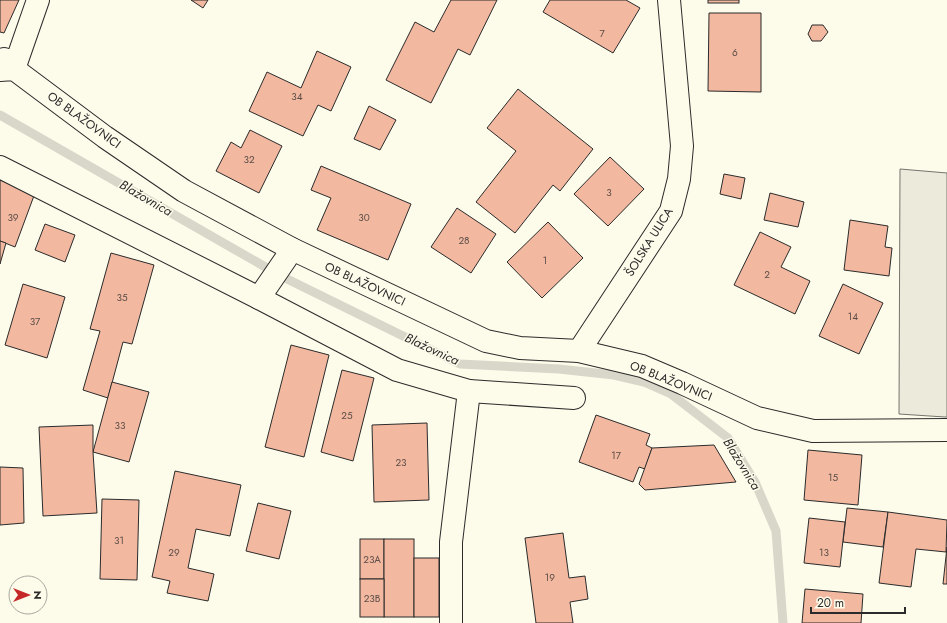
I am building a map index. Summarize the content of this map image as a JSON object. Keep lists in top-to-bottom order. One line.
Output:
{"streets":{"street":["OB BLAŽOVNICI","ŠOLSKA ULICA"]},"crossings":[["OB BLAŽOVNICI","ŠOLSKA ULICA"]],"water":["Blažovnica"],"house_numbers":["7","6","34","32","3","39","30","28","1","2","35","14","37","25","33","17","23","15","31","29","13","23A","19","23B"],"scale_bar":"20 m","north":"right"}
